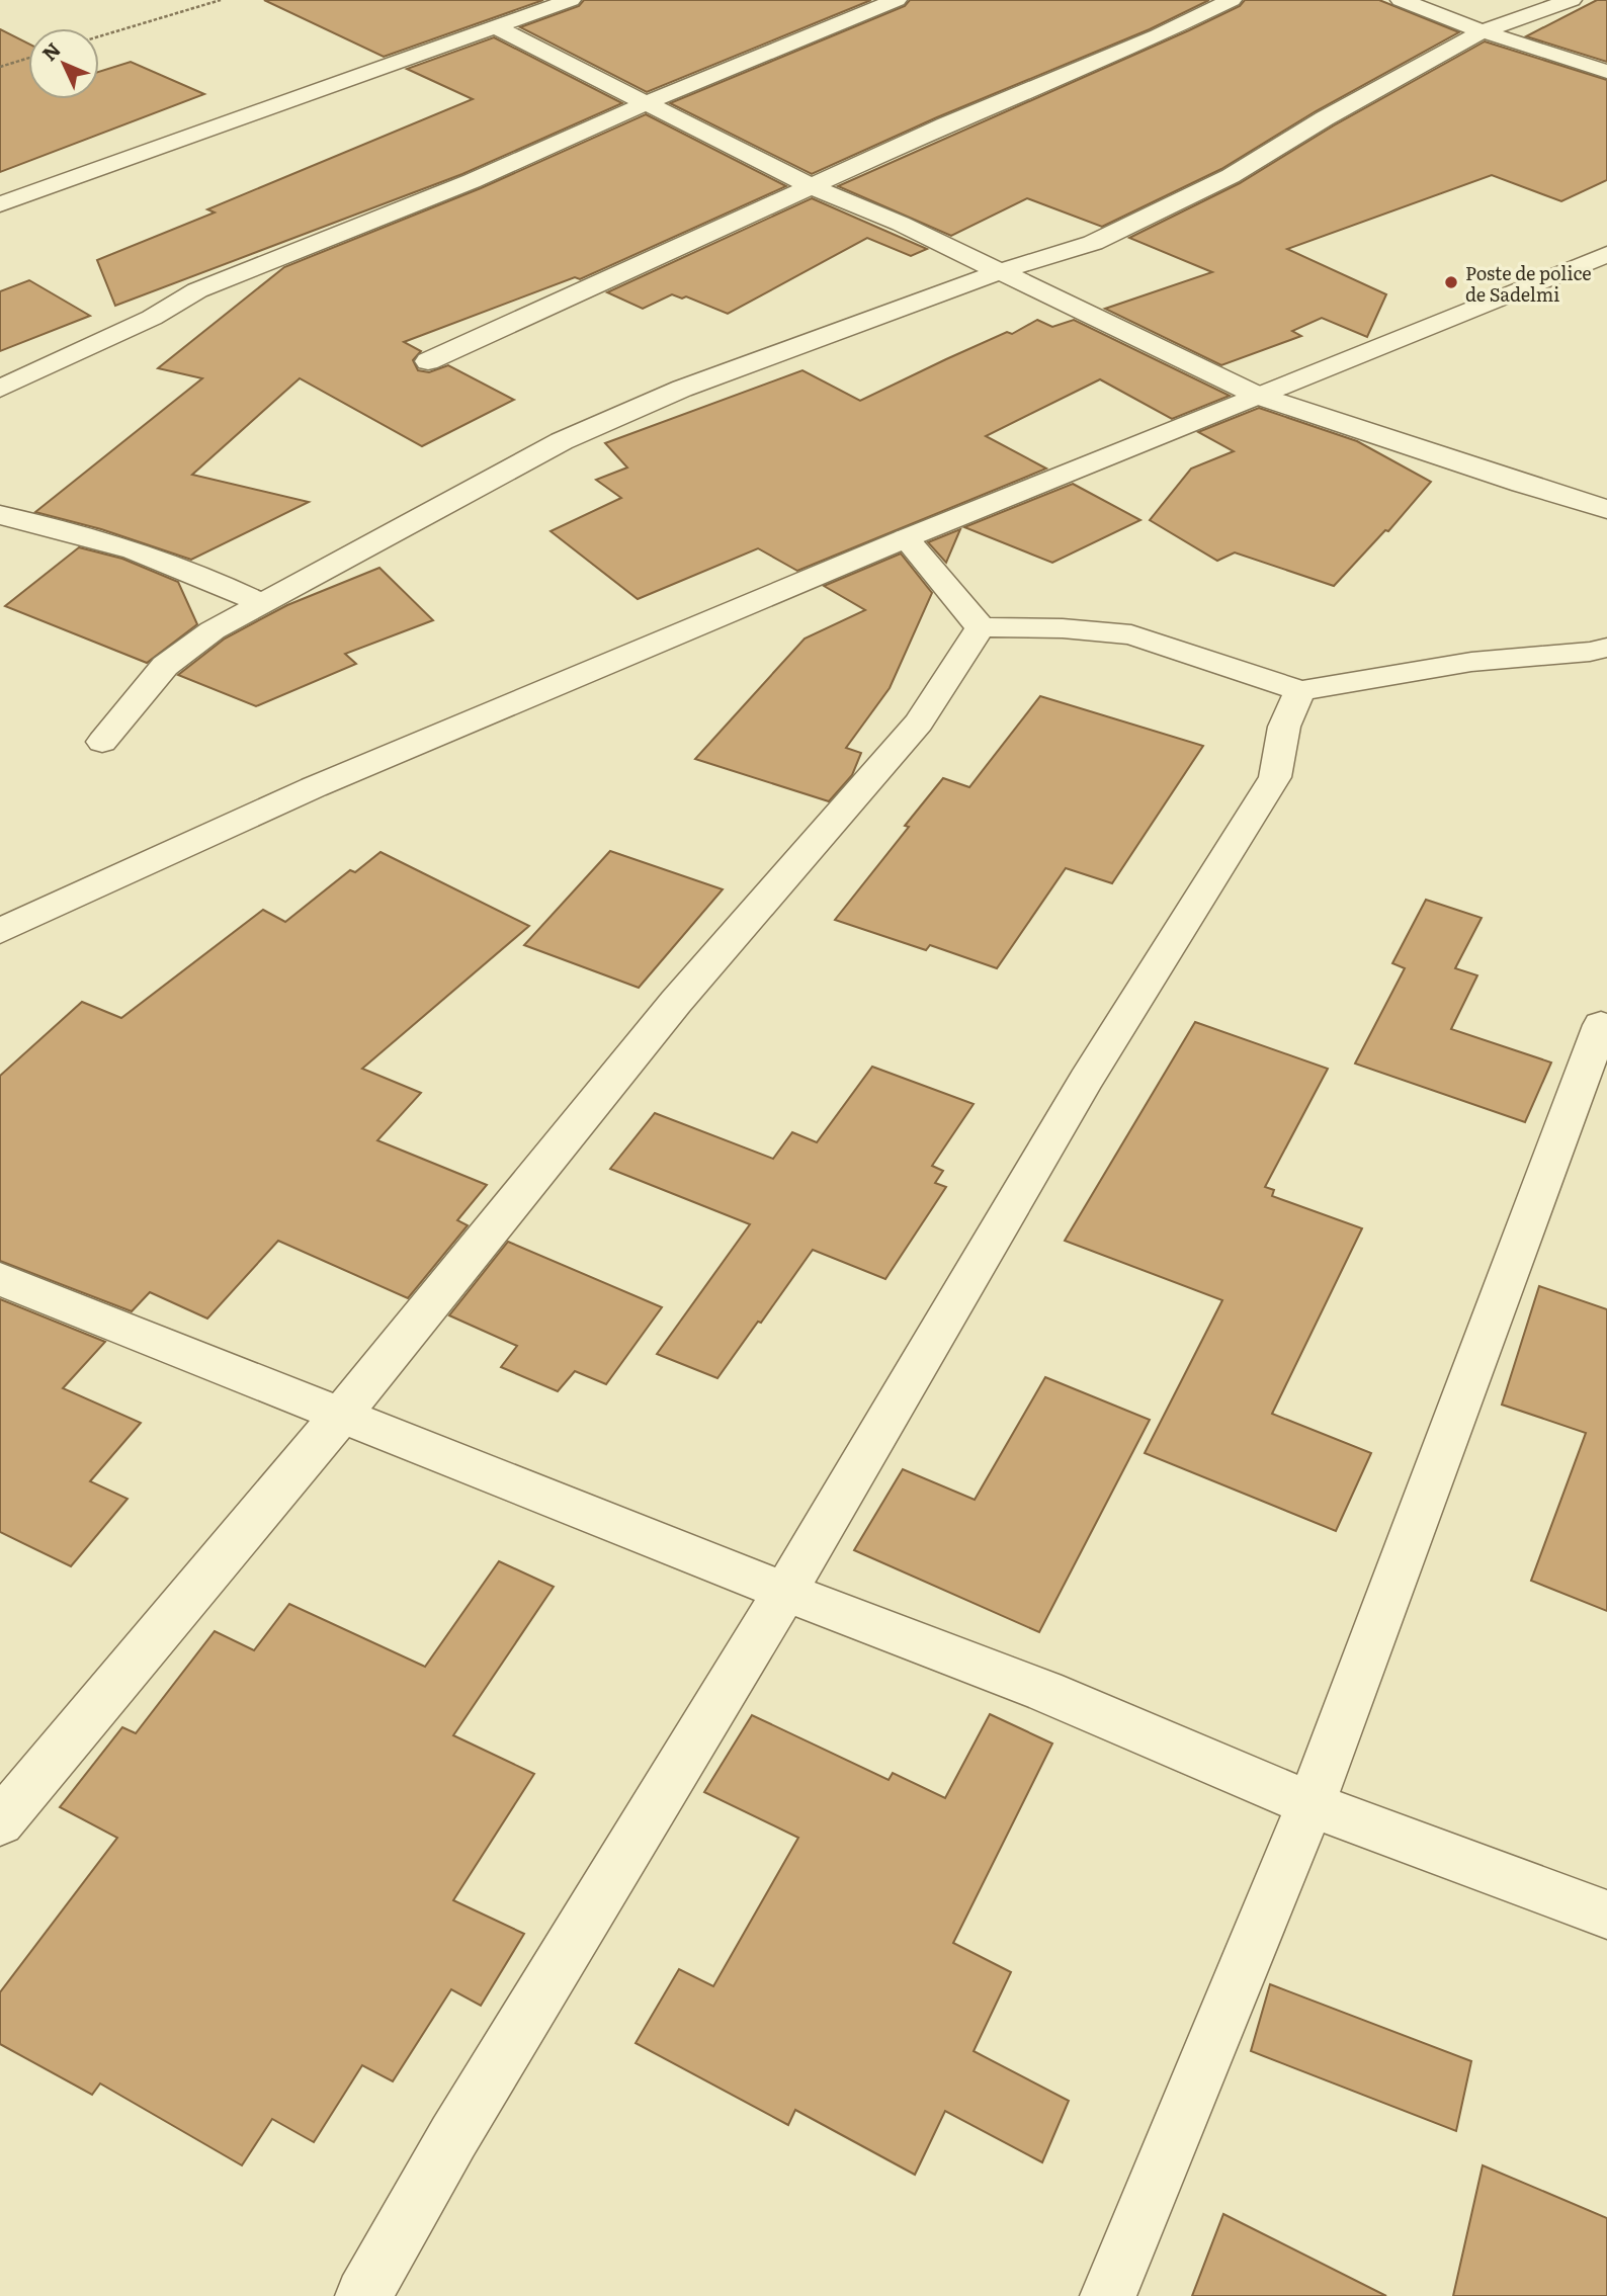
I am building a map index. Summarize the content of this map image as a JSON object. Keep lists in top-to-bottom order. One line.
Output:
{"places":["Poste de police de Sadelmi"],"north":"top left"}
